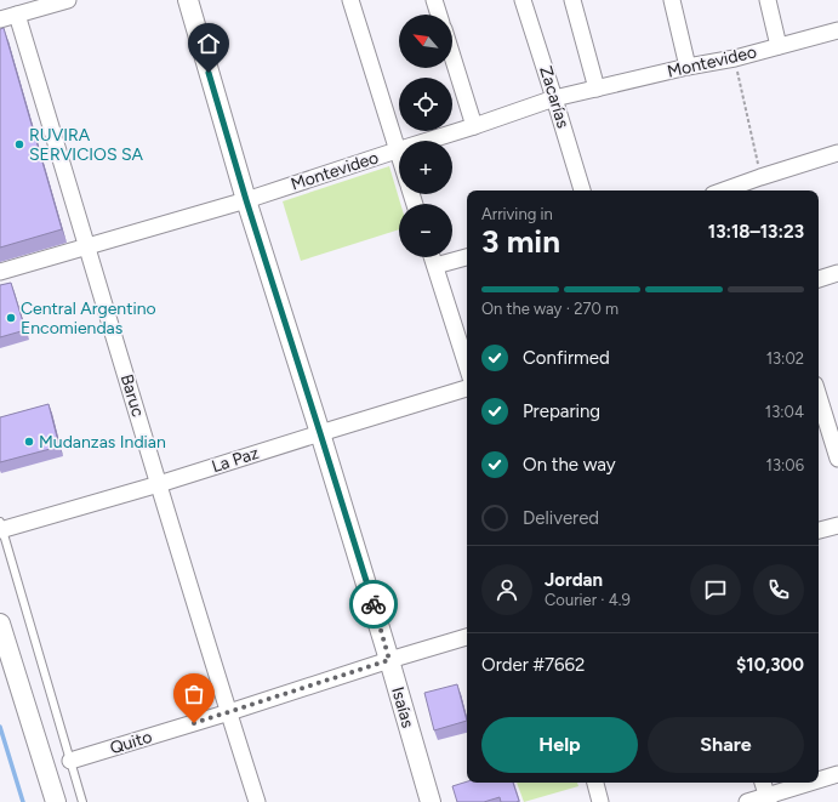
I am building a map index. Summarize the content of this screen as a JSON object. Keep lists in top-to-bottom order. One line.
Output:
{"streets":{"street":["Montevideo","Zacarías","Baruc","La Paz","Isaías","Quito"]},"crossings":[["Montevideo","Zacarías"],["Montevideo","Baruc"],["Montevideo","Isaías"],["Baruc","La Paz"],["Baruc","Quito"],["La Paz","Isaías"],["Isaías","Quito"]],"places":["RUVIRA SERVICIOS SA","Central Argentino Encomiendas","Mudanzas Indian"],"north":"top left","page":{"map_buttons":["+","−"],"heading":["3 min","Arriving in","13:18–13:23"],"panel":["Jordan","Courier · 4.9","Order #7662","$10,300"],"bar":"On the way · 270 m","list":[["Confirmed","13:02"],["Preparing","13:04"],["On the way","13:06"],"Delivered"],"buttons":["Help","Share"]}}
